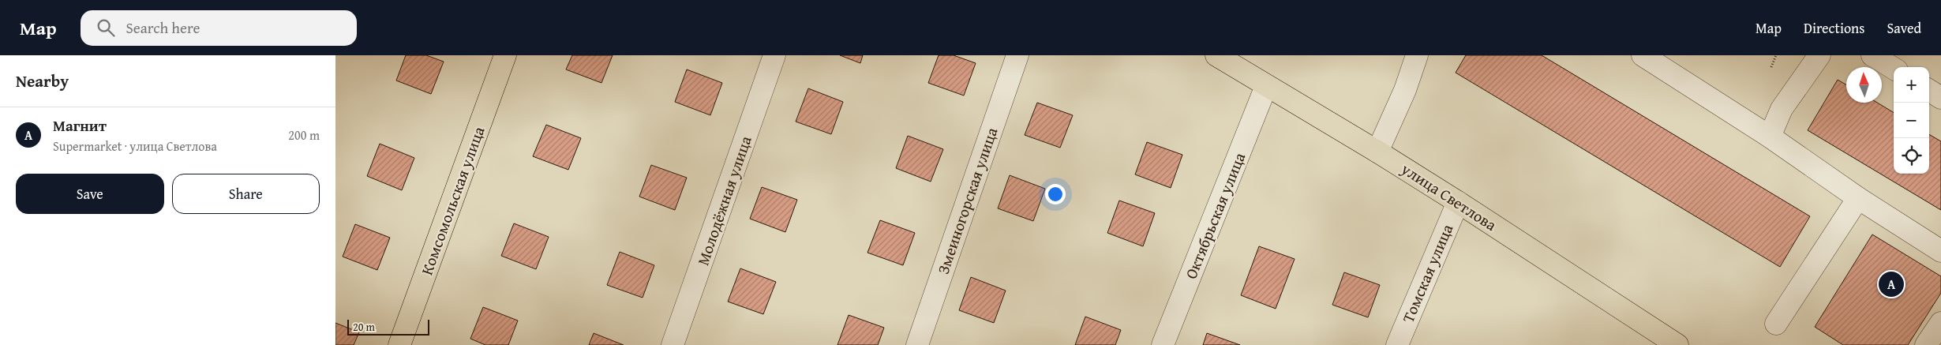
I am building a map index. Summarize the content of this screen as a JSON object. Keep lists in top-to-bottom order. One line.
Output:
{"streets":{"main road":["улица Светлова","Комсомольская улица"],"street":["Молодёжная улица","Змеиногорская улица","Октябрьская улица","Томская улица"]},"crossings":[["улица Светлова","Октябрьская улица"],["улица Светлова","Томская улица"]],"scale_bar":"20 m","north":"top","page":{"header":"Map","search":"Search here","nav":["Map","Directions","Saved"],"heading":"Nearby","map_buttons":["+","−"],"list":[{"mark":"A","name":"Магнит","note":"Supermarket · улица Светлова","value":"200 m"}],"buttons":["Save","Share"],"pins":"A","scale":"20 m"}}
